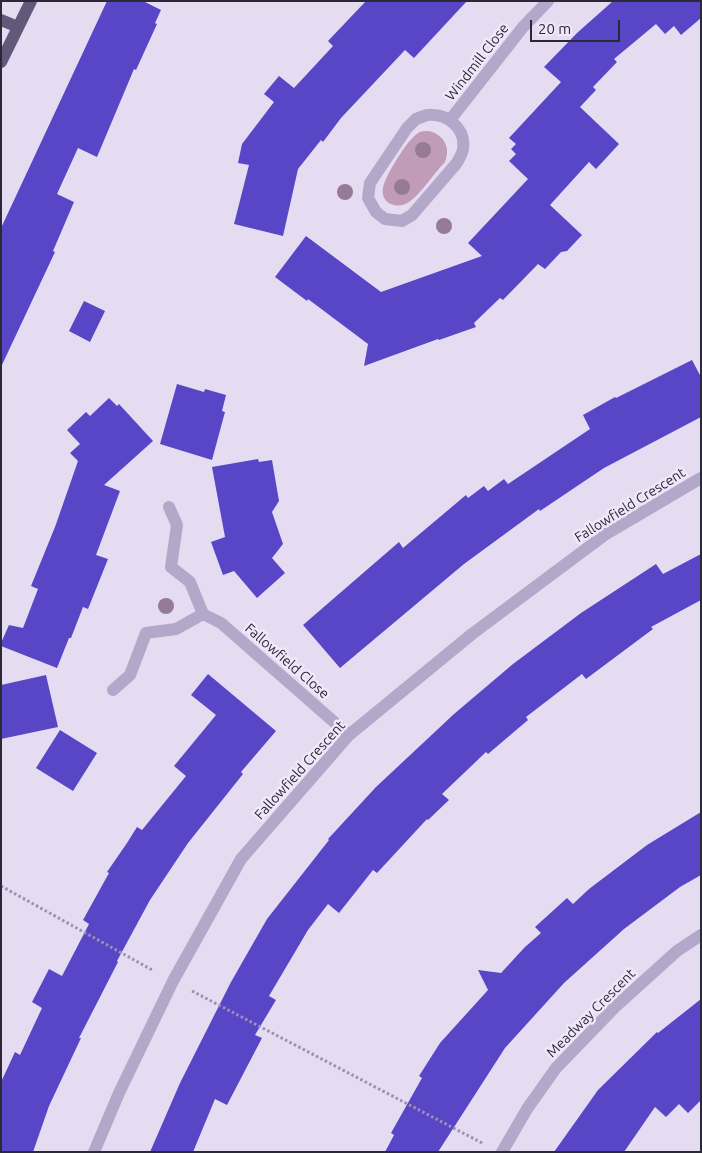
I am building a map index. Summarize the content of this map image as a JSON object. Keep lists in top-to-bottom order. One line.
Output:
{"streets":{"street":["Windmill Close","Fallowfield Crescent","Fallowfield Close","Meadway Crescent"]},"crossings":[["Fallowfield Crescent","Fallowfield Close"]],"scale_bar":"20 m"}
